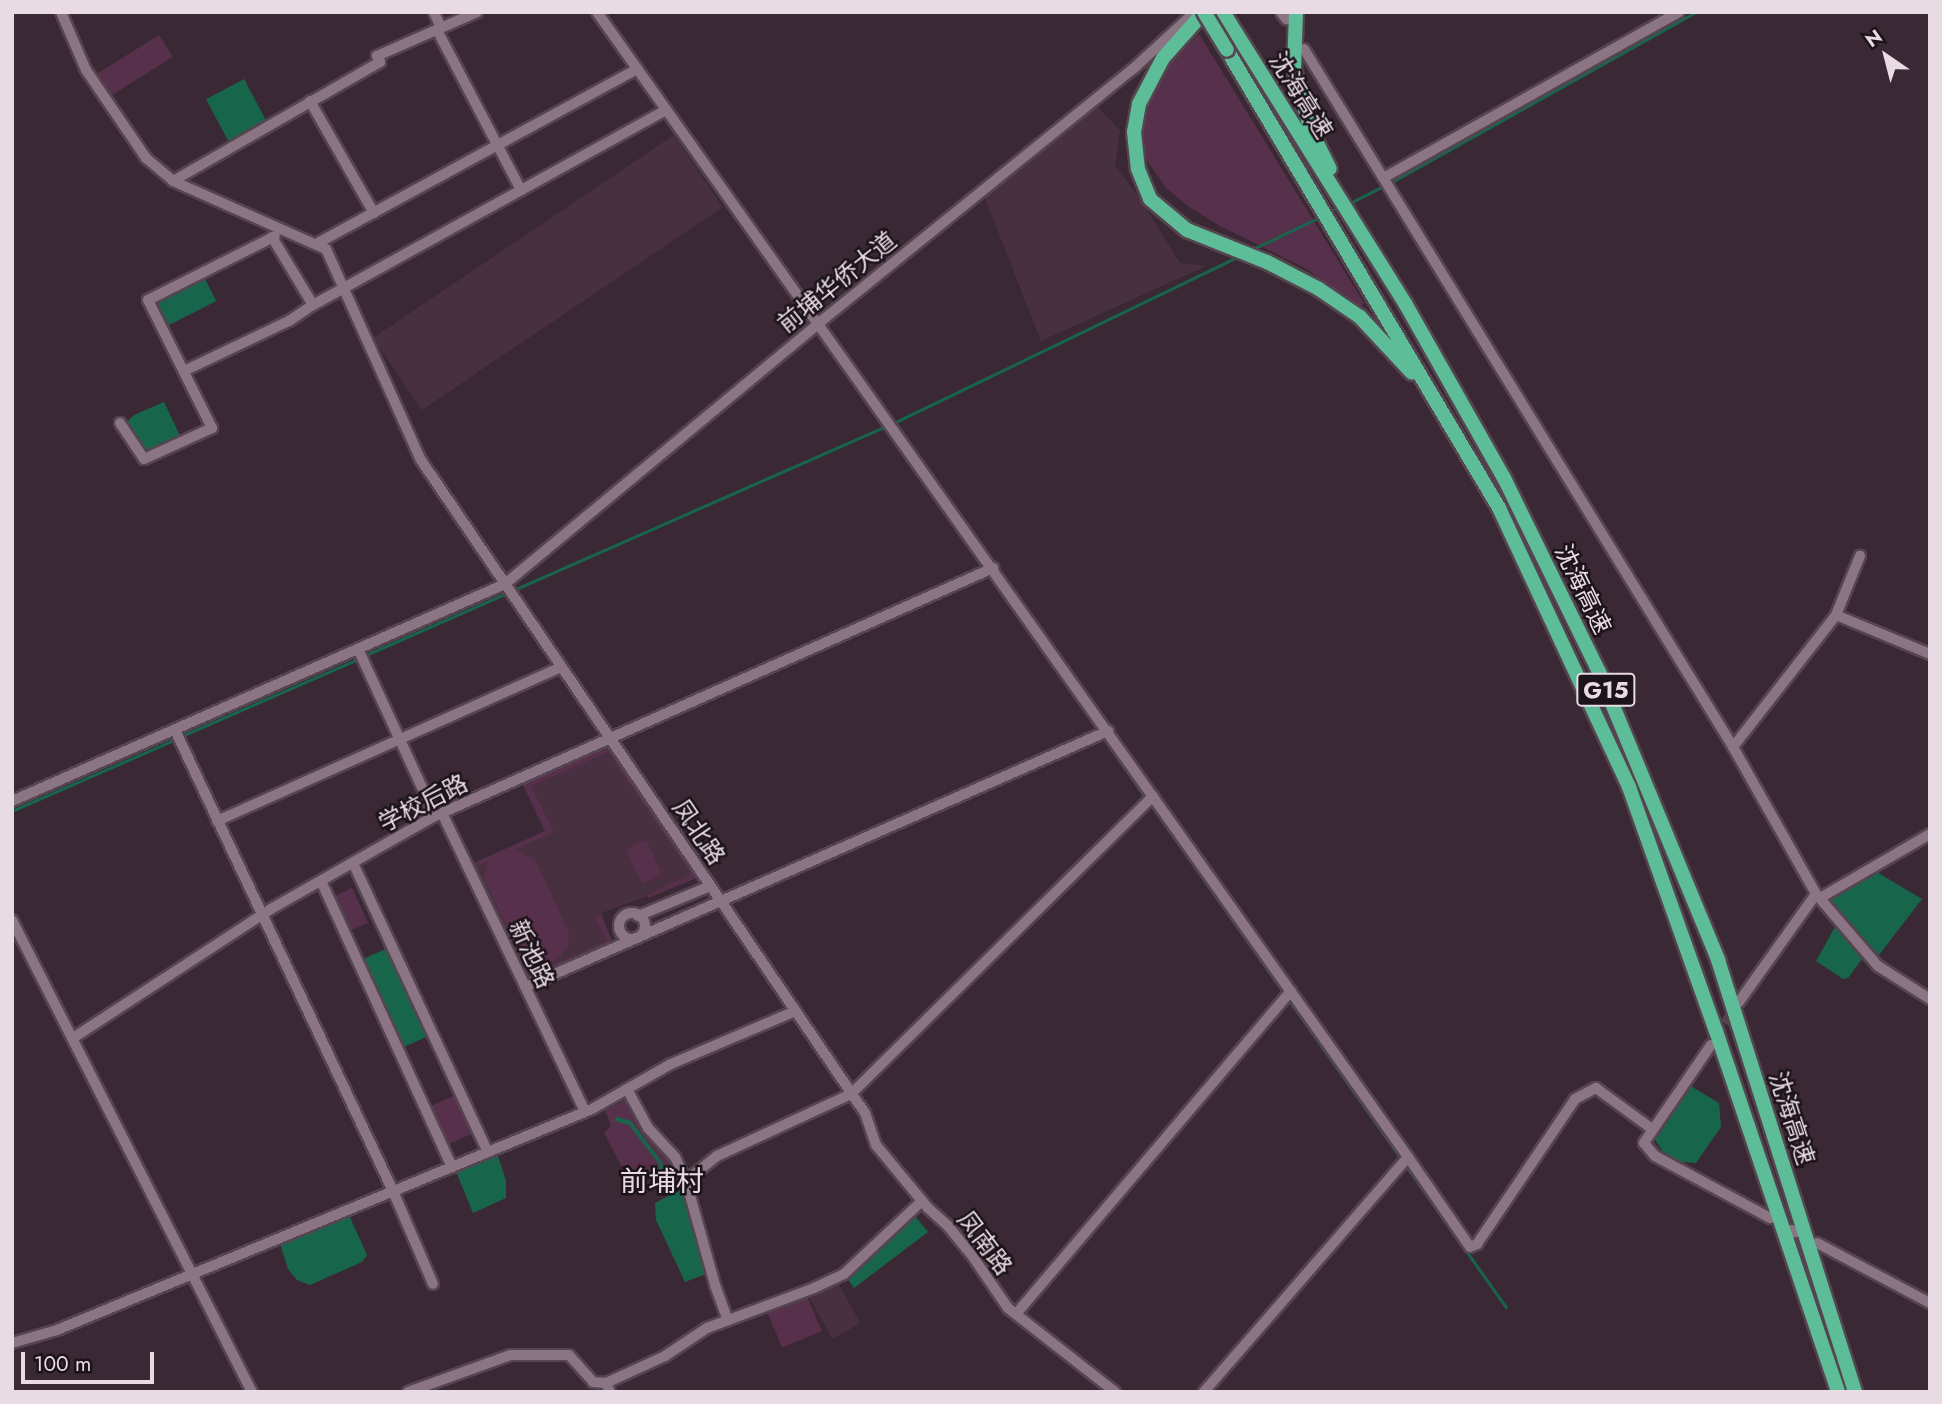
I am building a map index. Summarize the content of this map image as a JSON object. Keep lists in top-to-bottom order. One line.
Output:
{"streets":{"highway":["沈海高速","G15"],"street":["前埔华侨大道","学校后路","凤北路","新池路","凤南路"]},"crossings":[["前埔华侨大道","凤北路"],["前埔华侨大道","新池路"],["学校后路","凤北路"],["学校后路","新池路"],["凤北路","凤南路"]],"districts":["前埔村"],"scale_bar":"100 m","north":"top left"}
